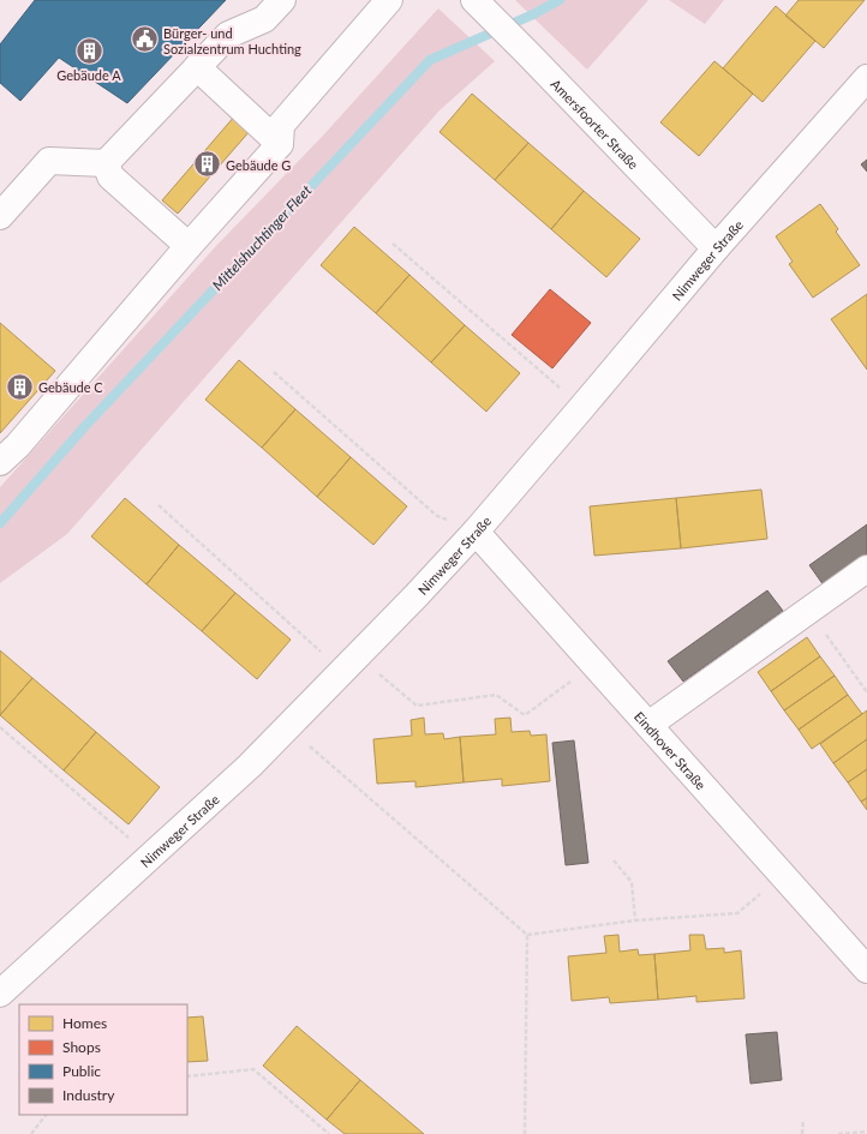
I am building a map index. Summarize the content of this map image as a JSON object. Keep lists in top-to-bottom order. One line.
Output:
{"streets":{"street":["Amersfoorter Straße","Nimweger Straße","Eindhover Straße"]},"crossings":[["Amersfoorter Straße","Nimweger Straße"],["Nimweger Straße","Eindhover Straße"]],"water":["Mittelshuchtinger Fleet"],"places":{"public building":["Bürger- und Sozialzentrum Huchting"],"building":["Gebäude A","Gebäude G","Gebäude C"]},"legend":["Homes","Shops","Public","Industry"]}
